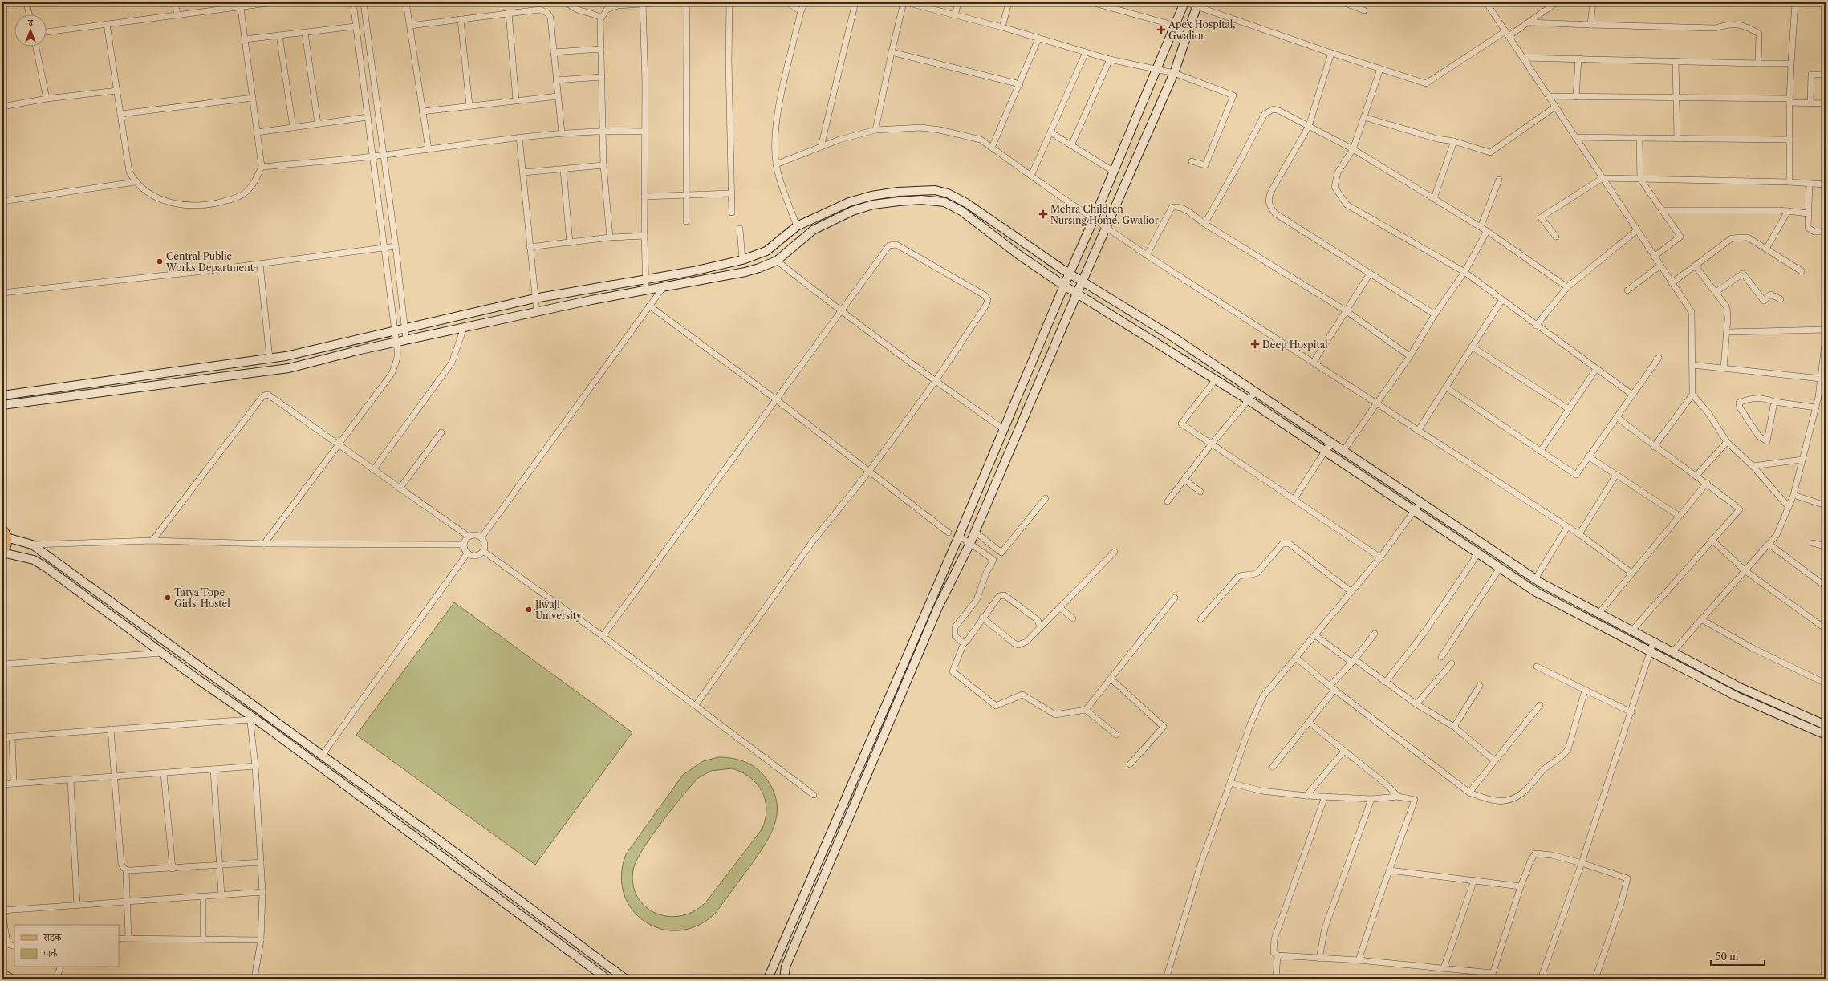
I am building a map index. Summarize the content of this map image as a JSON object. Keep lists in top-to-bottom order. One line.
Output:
{"places":{"health":["Apex Hospital, Gwalior","Mehra Children Nursing Home, Gwalior","Deep Hospital"],"other":["Central Public Works Department","Tatya Tope Girls' Hostel","Jiwaji University"]},"legend":["सड़क","पार्क"],"scale_bar":"50 m","north":"top"}
